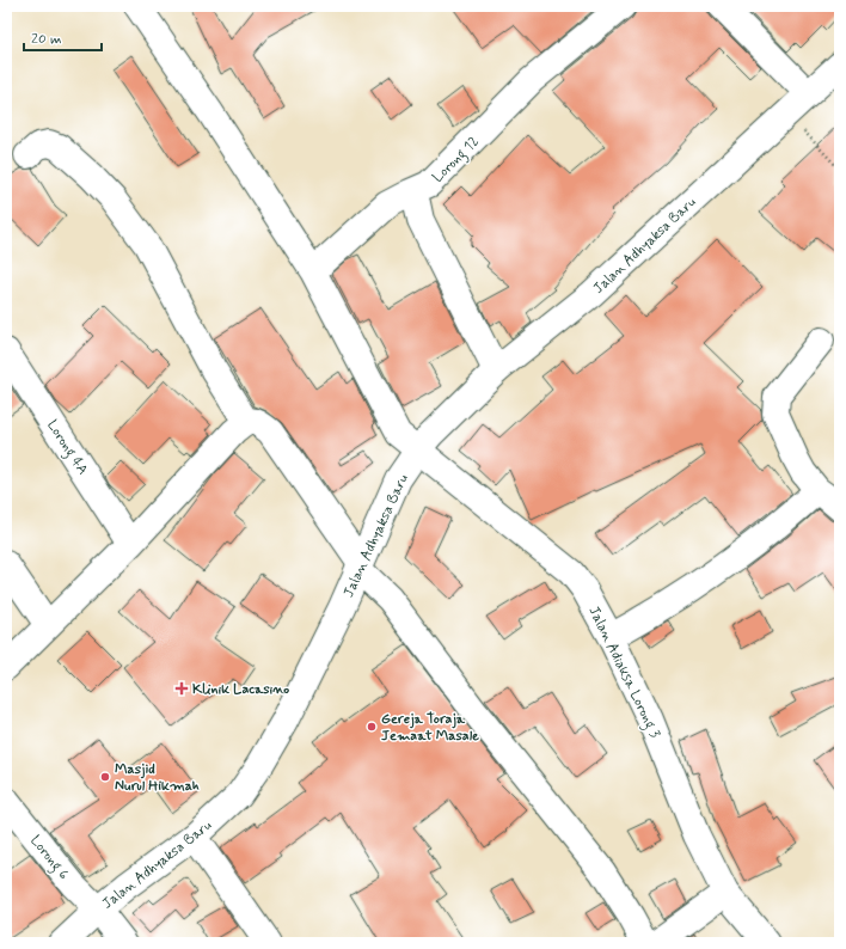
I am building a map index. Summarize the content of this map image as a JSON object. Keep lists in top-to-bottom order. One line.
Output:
{"streets":{"street":["Lorong 12","Jalan Adhyaksa Baru","Lorong 4A","Jalan Adiaksa Lorong 3","Lorong 6"]},"crossings":[["Lorong 12","Jalan Adiaksa Lorong 3"],["Jalan Adhyaksa Baru","Jalan Adiaksa Lorong 3"],["Jalan Adhyaksa Baru","Lorong 6"]],"places":{"health":["Klinik Lacasino"],"other":["Gereja Toraja Jemaat Masale","Masjid Nurul Hikmah"]},"scale_bar":"20 m"}
